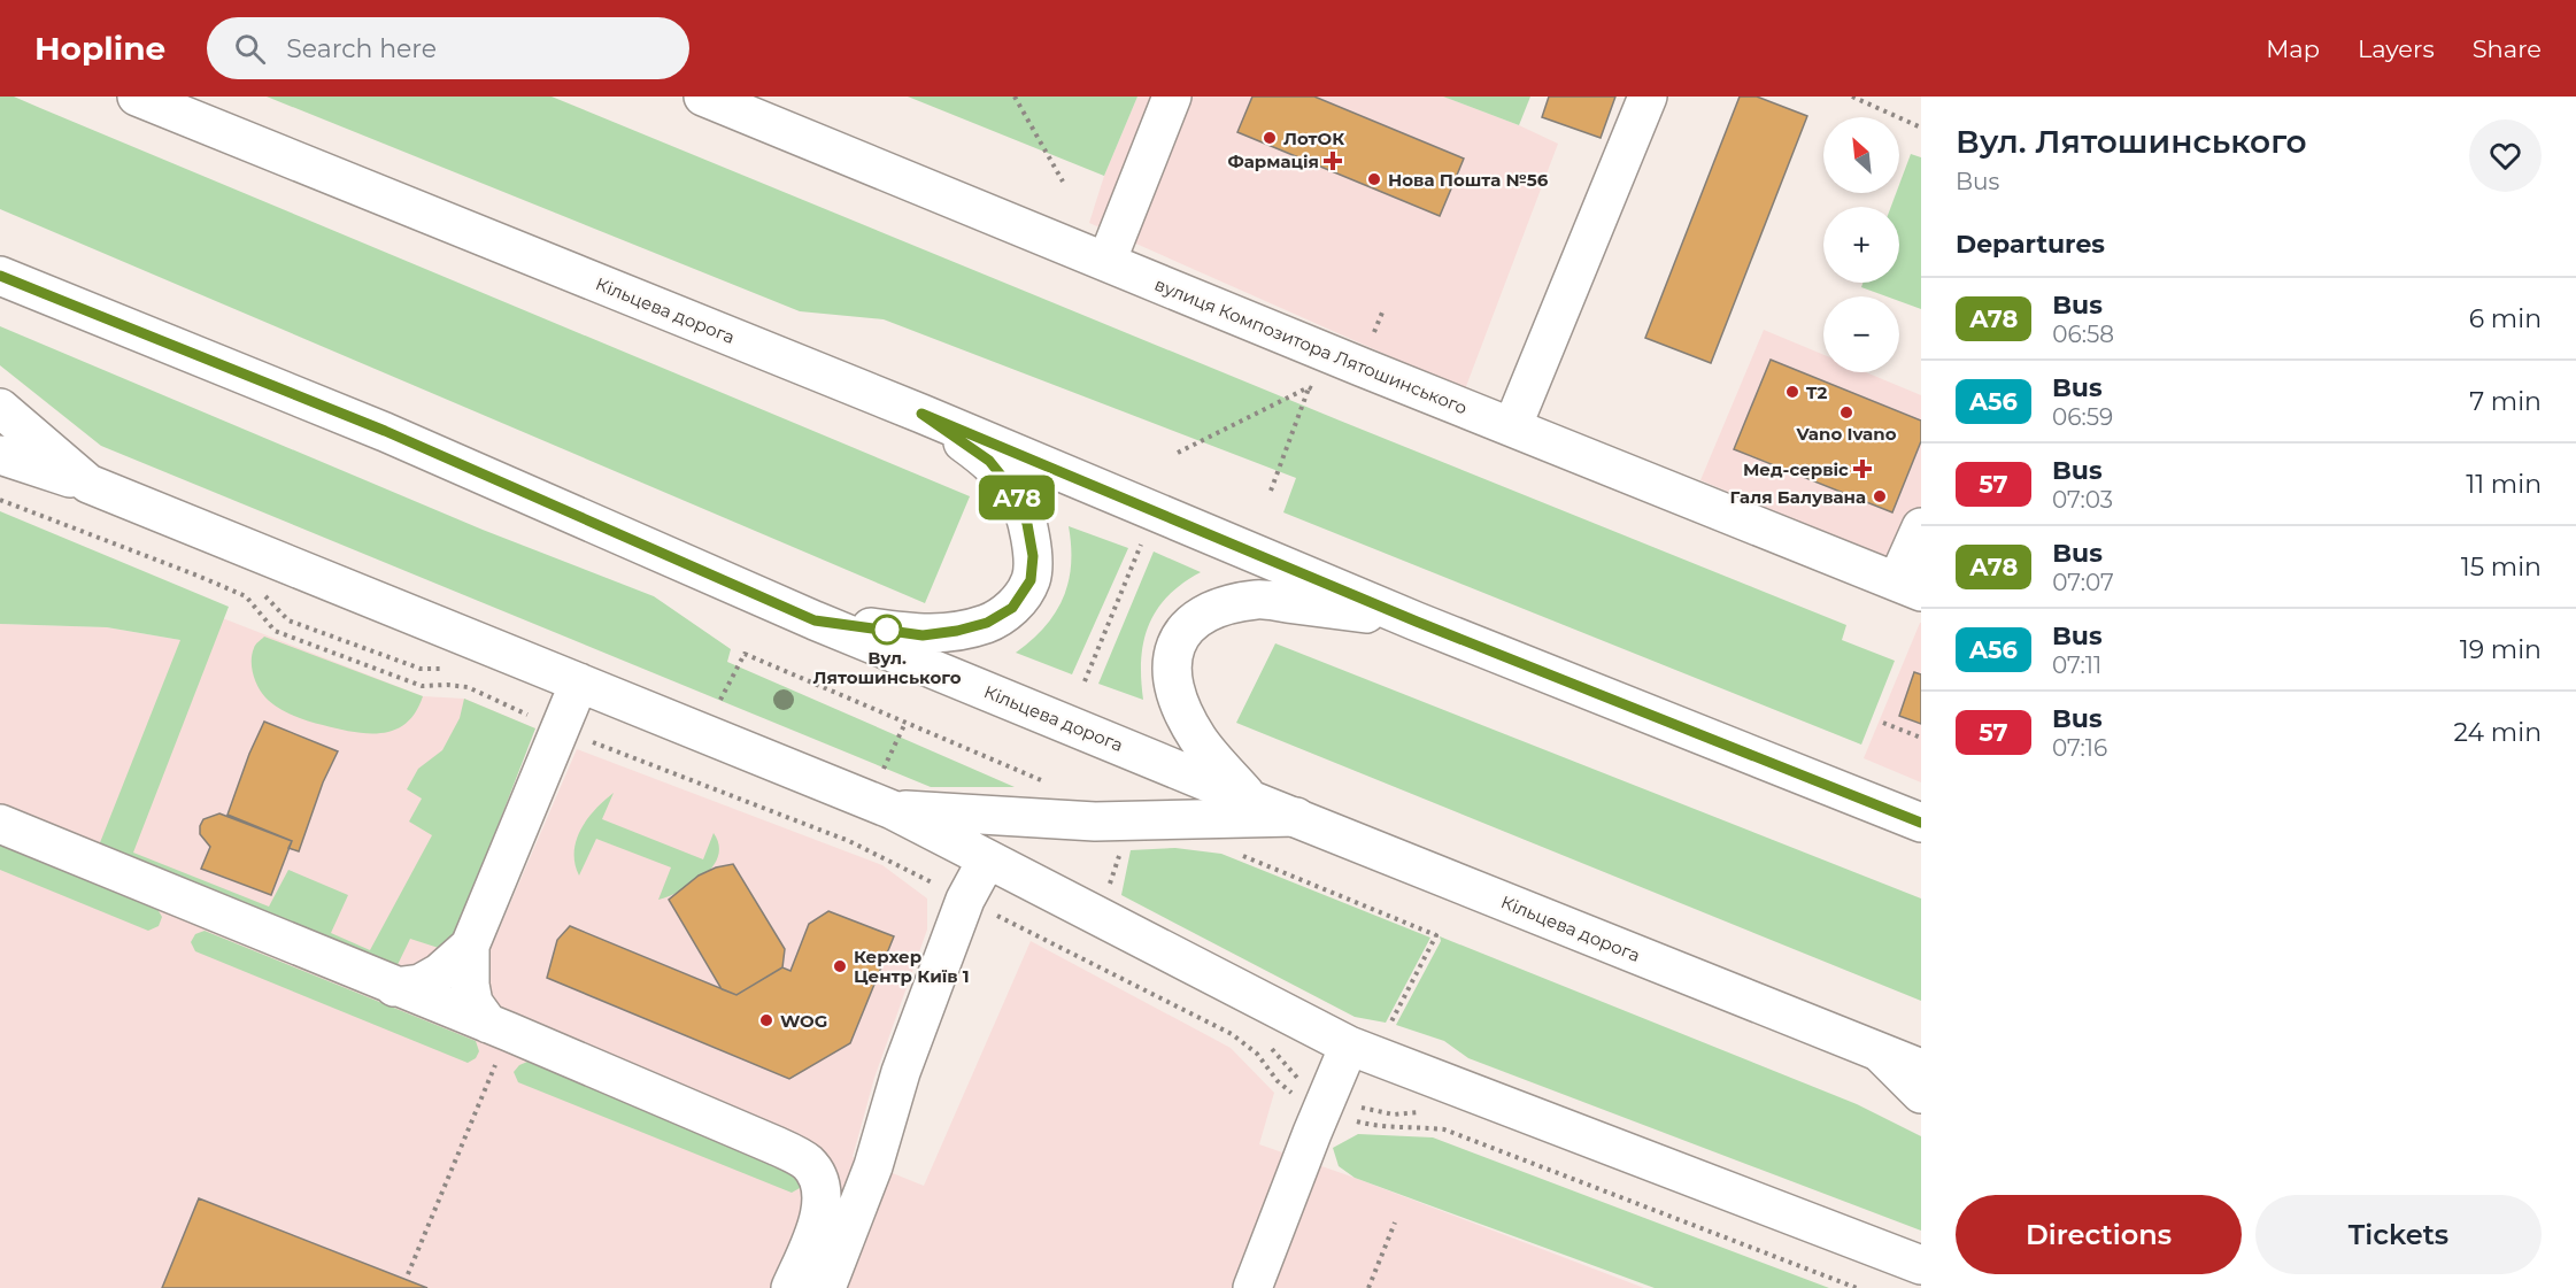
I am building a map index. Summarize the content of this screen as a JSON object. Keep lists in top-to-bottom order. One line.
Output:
{"streets":{"main road":["Кільцева дорога","вулиця Композитора Лятошинського"]},"places":{"other":["ЛотОК","Нова Пошта №56","T2","Vano Ivano","Галя Балувана","Вул. Лятошинського","Керхер Центр Київ 1","WOG"],"health":["Фармація","Мед-сервіс"]},"lines":["bus line А78"],"north":"top left","page":{"header":"Hopline","search":"Search here","nav":["Map","Layers","Share"],"on_map":"А78","heading":[["Вул. Лятошинського","Bus"],"Departures"],"map_buttons":["+","−"],"list":[{"mark":"А78","name":"Bus","note":"06:58","value":"6 min"},{"mark":"A56","name":"Bus","note":"06:59","value":"7 min"},{"mark":"57","name":"Bus","note":"07:03","value":"11 min"},{"mark":"А78","name":"Bus","note":"07:07","value":"15 min"},{"mark":"A56","name":"Bus","note":"07:11","value":"19 min"},{"mark":"57","name":"Bus","note":"07:16","value":"24 min"}],"buttons":["Directions","Tickets"]}}
